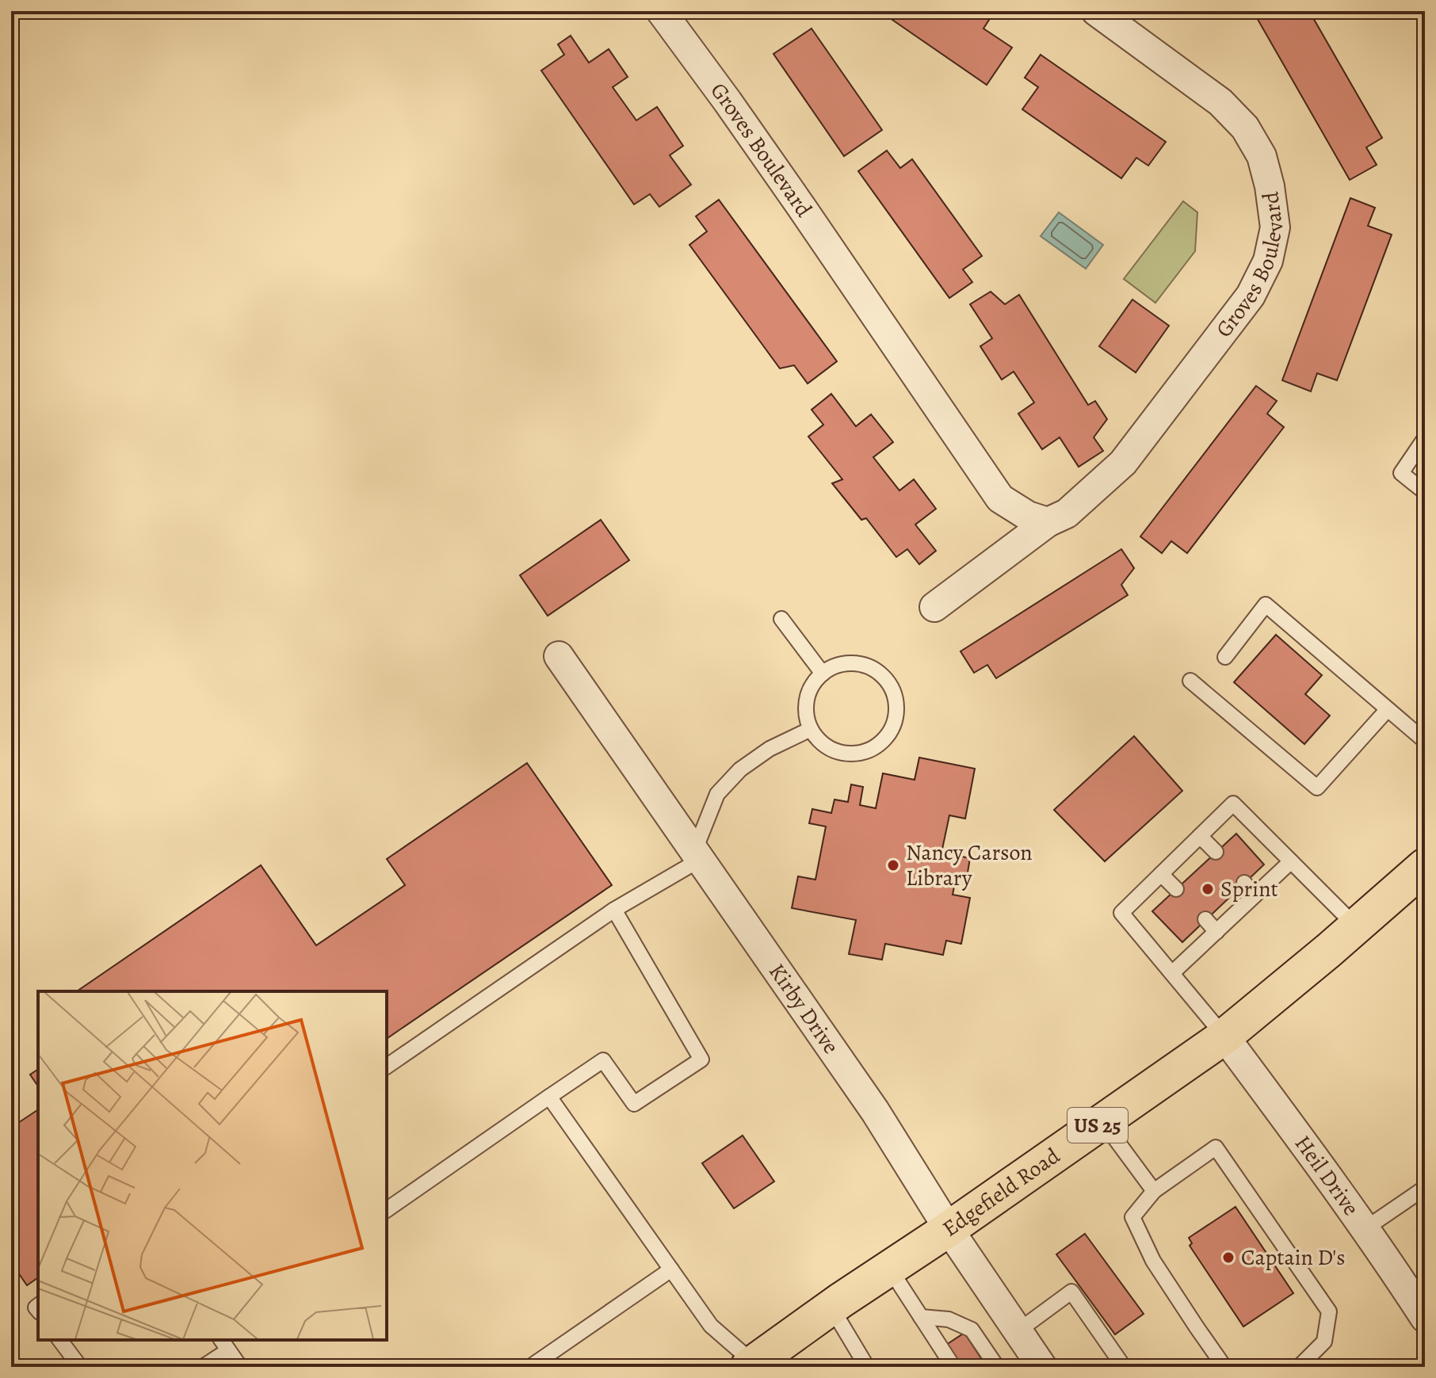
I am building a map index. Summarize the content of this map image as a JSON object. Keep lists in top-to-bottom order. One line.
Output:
{"streets":{"main road":["US 25","Edgefield Road"],"street":["Groves Boulevard","Kirby Drive","Heil Drive"]},"crossings":[["Kirby Drive","Edgefield Road"],["Heil Drive","Edgefield Road"]],"places":["Nancy Carson Library","Sprint","Captain D's"]}
